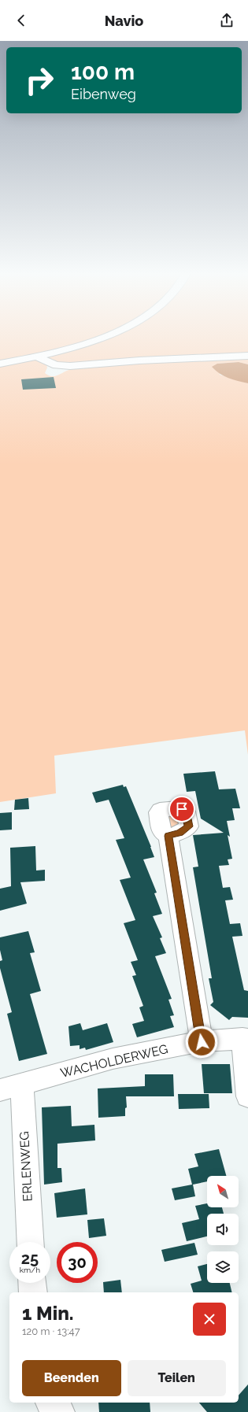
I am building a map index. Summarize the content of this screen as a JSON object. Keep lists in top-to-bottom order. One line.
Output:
{"streets":{"street":["WACHOLDERWEG","ERLENWEG"]},"crossings":[["WACHOLDERWEG","ERLENWEG"]],"north":"top left","page":{"header":"Navio","turn":["100 m","Eibenweg"],"speed":"25 km/h","limit":"30","heading":["1 Min.","120 m · 13:47"],"buttons":["Beenden","Teilen"]}}
